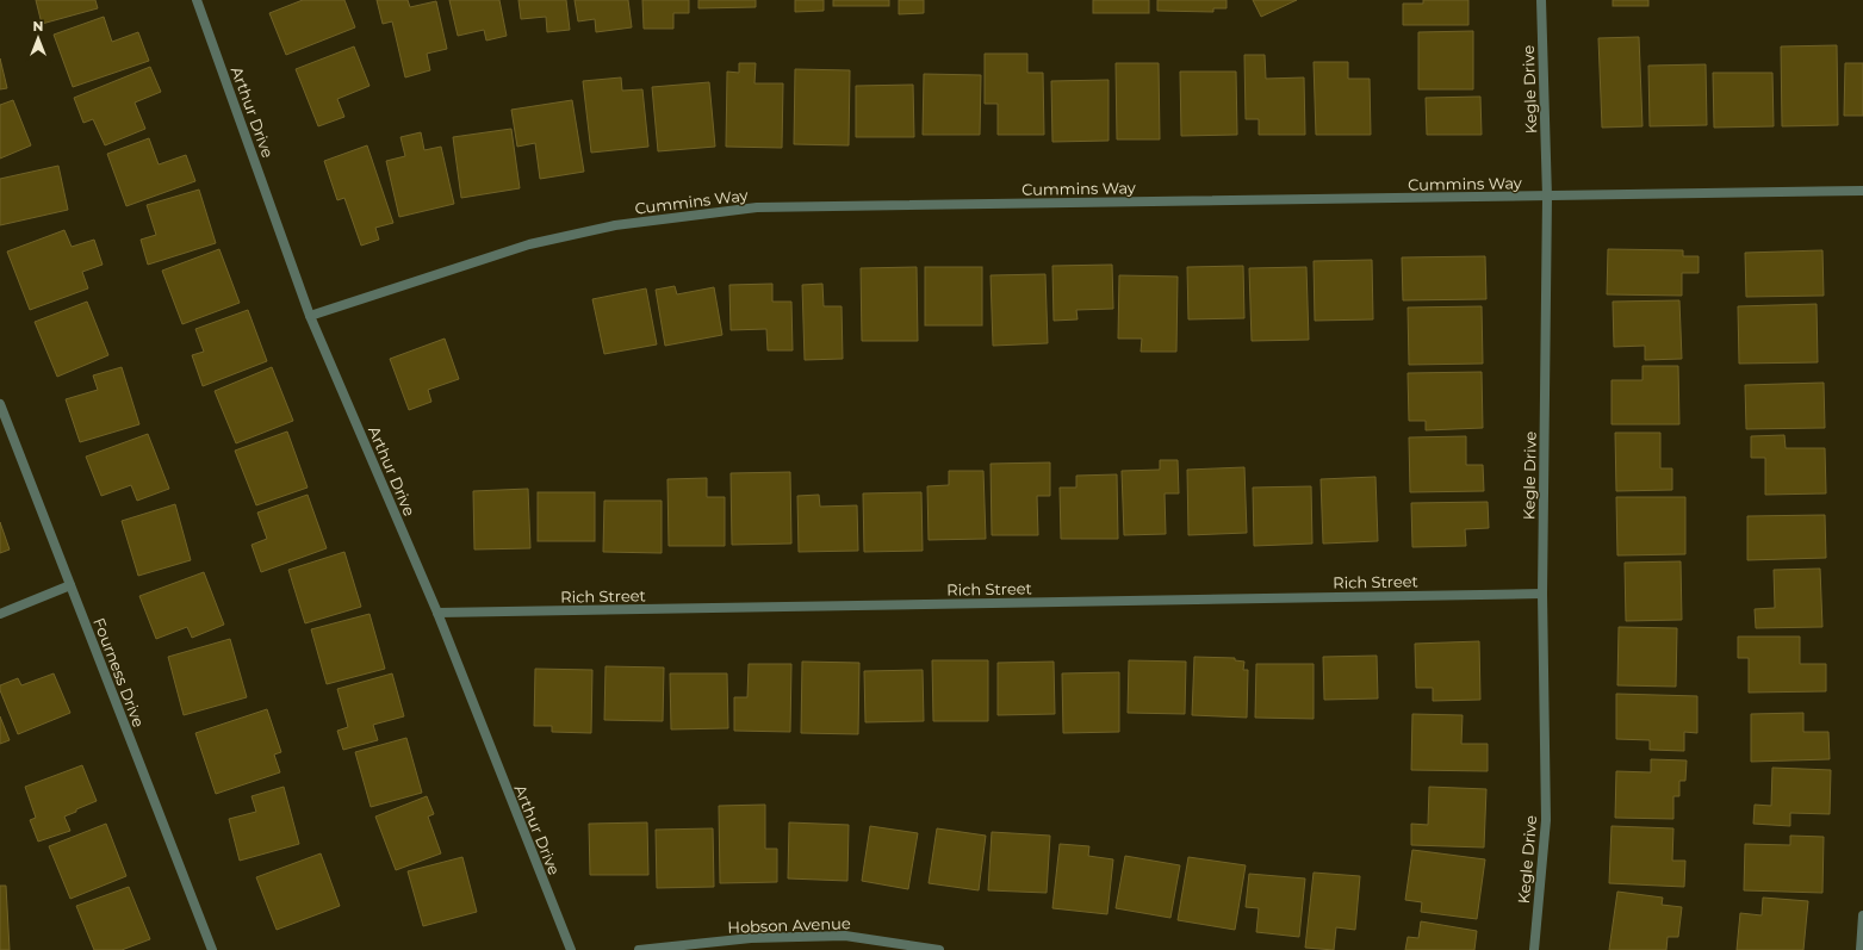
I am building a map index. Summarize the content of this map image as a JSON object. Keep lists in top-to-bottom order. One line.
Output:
{"streets":{"street":["Kegle Drive","Arthur Drive","Cummins Way","Rich Street","Fourness Drive","Hobson Avenue"]},"crossings":[["Kegle Drive","Cummins Way"],["Kegle Drive","Rich Street"],["Arthur Drive","Cummins Way"],["Arthur Drive","Rich Street"]],"north":"top"}
